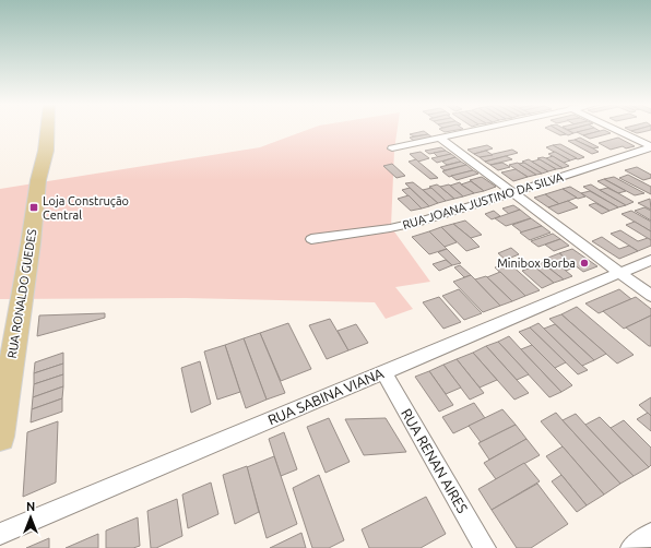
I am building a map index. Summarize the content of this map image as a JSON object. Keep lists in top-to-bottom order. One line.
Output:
{"streets":{"main road":["RUA RONALDO GUEDES"],"street":["RUA JOANA JUSTINO DA SILVA","RUA SABINA VIANA","RUA RENAN AIRES"]},"crossings":[["RUA SABINA VIANA","RUA RENAN AIRES"]],"places":{"transit":["Loja Construção Central"],"other":["Minibox Borba"]},"north":"top"}
